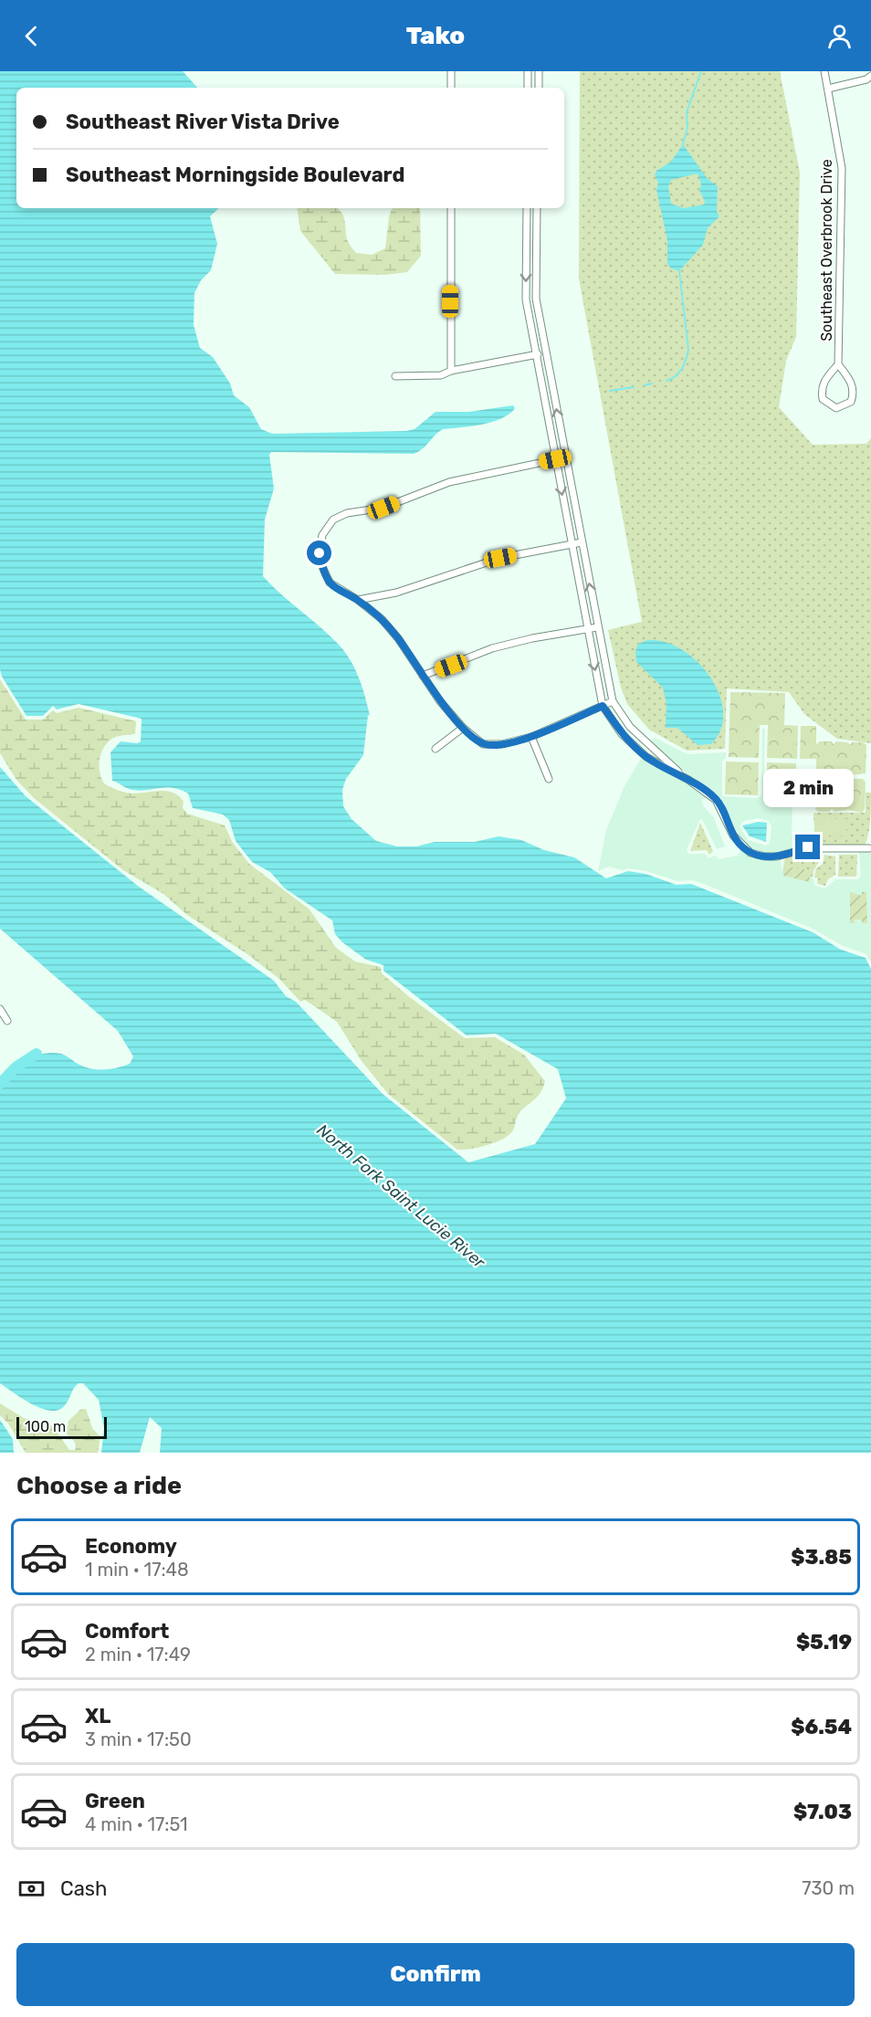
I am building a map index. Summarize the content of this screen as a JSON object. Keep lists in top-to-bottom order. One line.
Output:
{"streets":{"street":["Southeast Overbrook Drive"]},"water":["North Fork Saint Lucie River"],"scale_bar":"100 m","page":{"header":"Tako","banner":["Southeast River Vista Drive","Southeast Morningside Boulevard"],"bubble":"2 min","scale":"100 m","heading":"Choose a ride","list":[{"name":"Economy","note":"1 min · 17:48","value":"$3.85"},{"name":"Comfort","note":"2 min · 17:49","value":"$5.19"},{"name":"XL","note":"3 min · 17:50","value":"$6.54"},{"name":"Green","note":"4 min · 17:51","value":"$7.03"}],"pay":["Cash","730 m"],"buttons":"Confirm"}}
